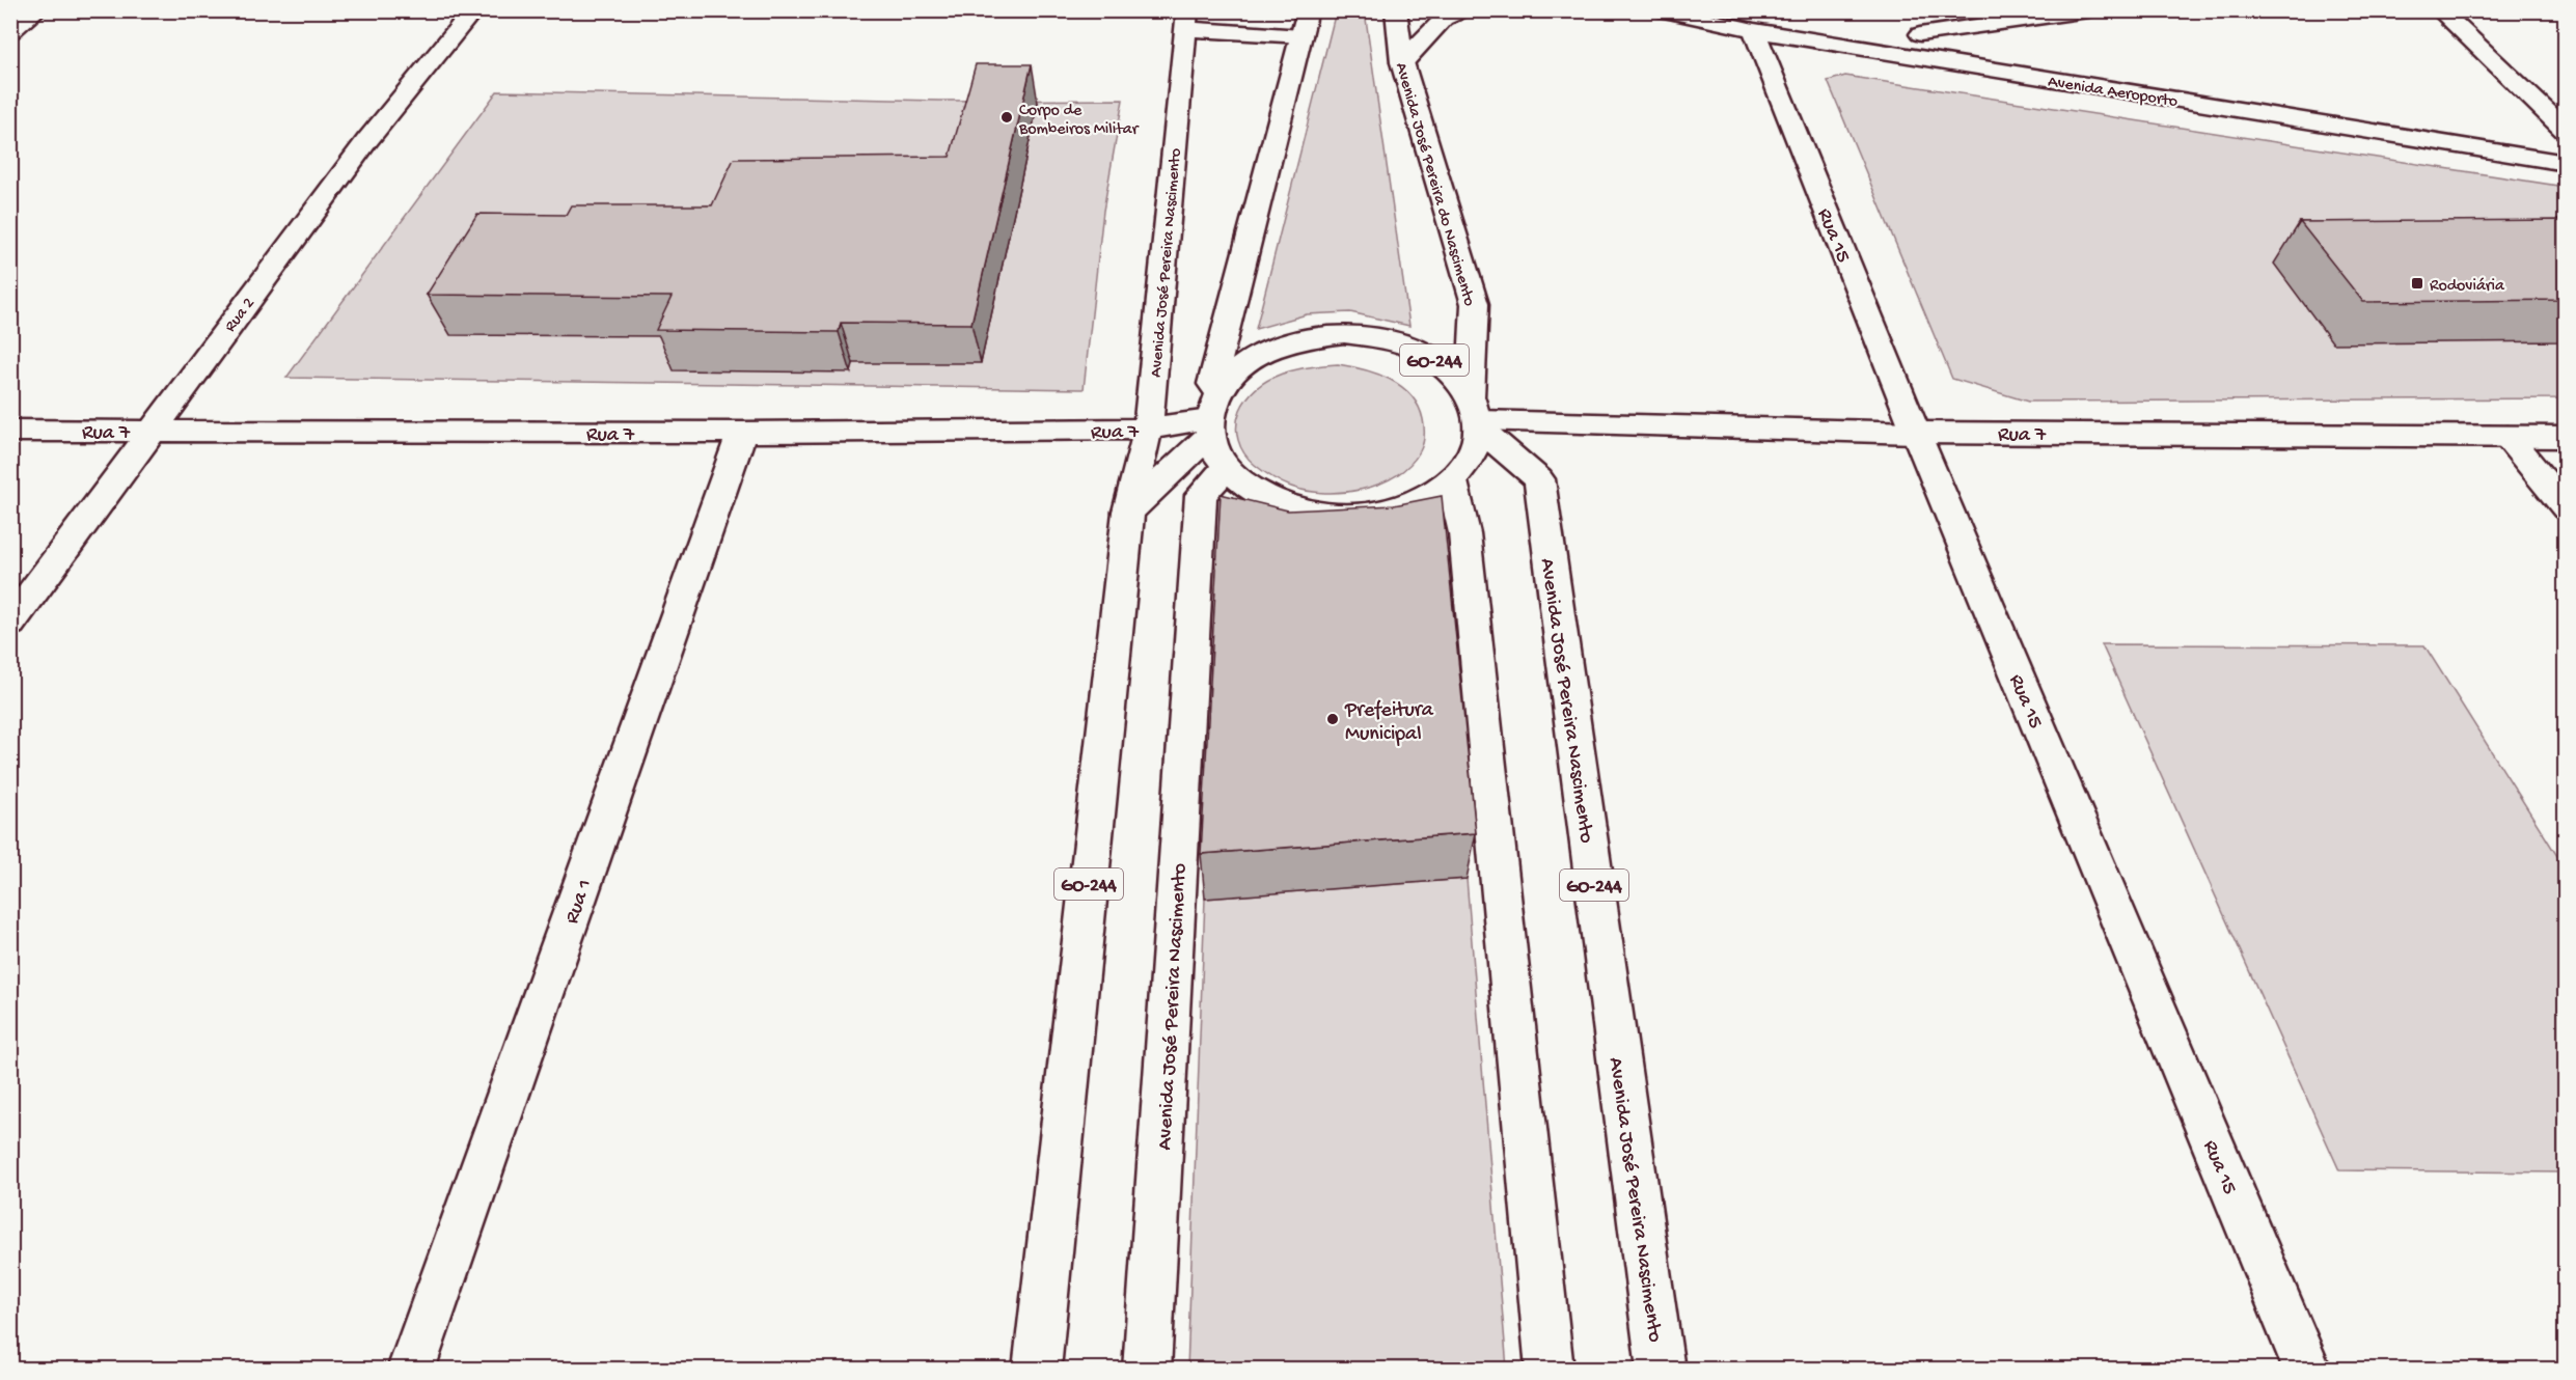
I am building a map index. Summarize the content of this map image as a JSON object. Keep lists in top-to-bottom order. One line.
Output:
{"streets":{"street":["Avenida Aeroporto","Avenida José Pereira do Nascimento","Rua 15","Avenida José Pereira Nascimento","Rua 2","GO-244","Rua 7","Rua 1"]},"crossings":[["Avenida Aeroporto","Rua 15"],["Avenida José Pereira do Nascimento","Avenida José Pereira Nascimento"],["Avenida José Pereira do Nascimento","GO-244"],["Avenida José Pereira do Nascimento","Rua 7"],["Rua 15","Rua 7"],["Avenida José Pereira Nascimento","GO-244"],["Avenida José Pereira Nascimento","Rua 7"],["Rua 2","Rua 7"],["GO-244","Rua 7"],["Rua 7","Rua 1"]],"places":{"other":["Corpo de Bombeiros Militar","Prefeitura Municipal"],"transit":["Rodoviária"]}}
